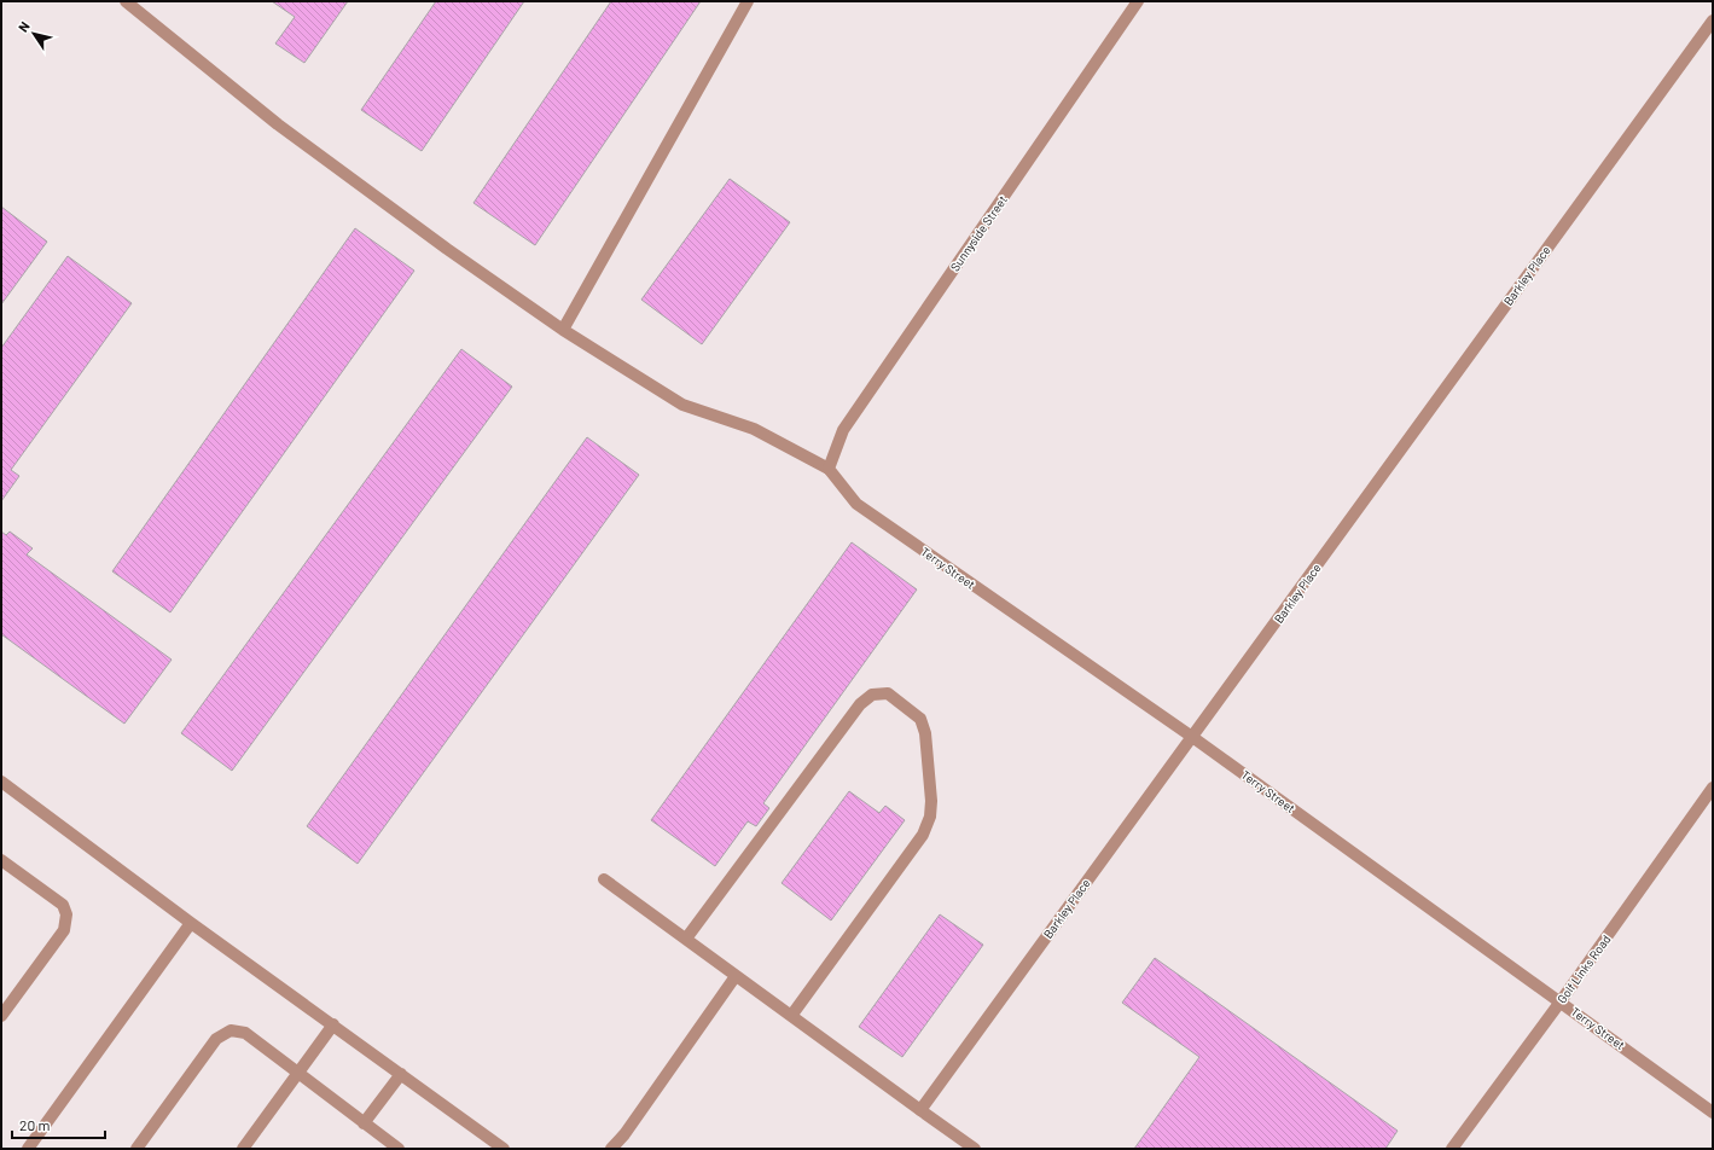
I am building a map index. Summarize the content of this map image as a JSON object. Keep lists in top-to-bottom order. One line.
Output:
{"streets":{"street":["Sunnyside Street","Barkley Place","Terry Street","Golf Links Road"]},"crossings":[["Sunnyside Street","Terry Street"],["Barkley Place","Terry Street"],["Terry Street","Golf Links Road"]],"scale_bar":"20 m","north":"top left"}
